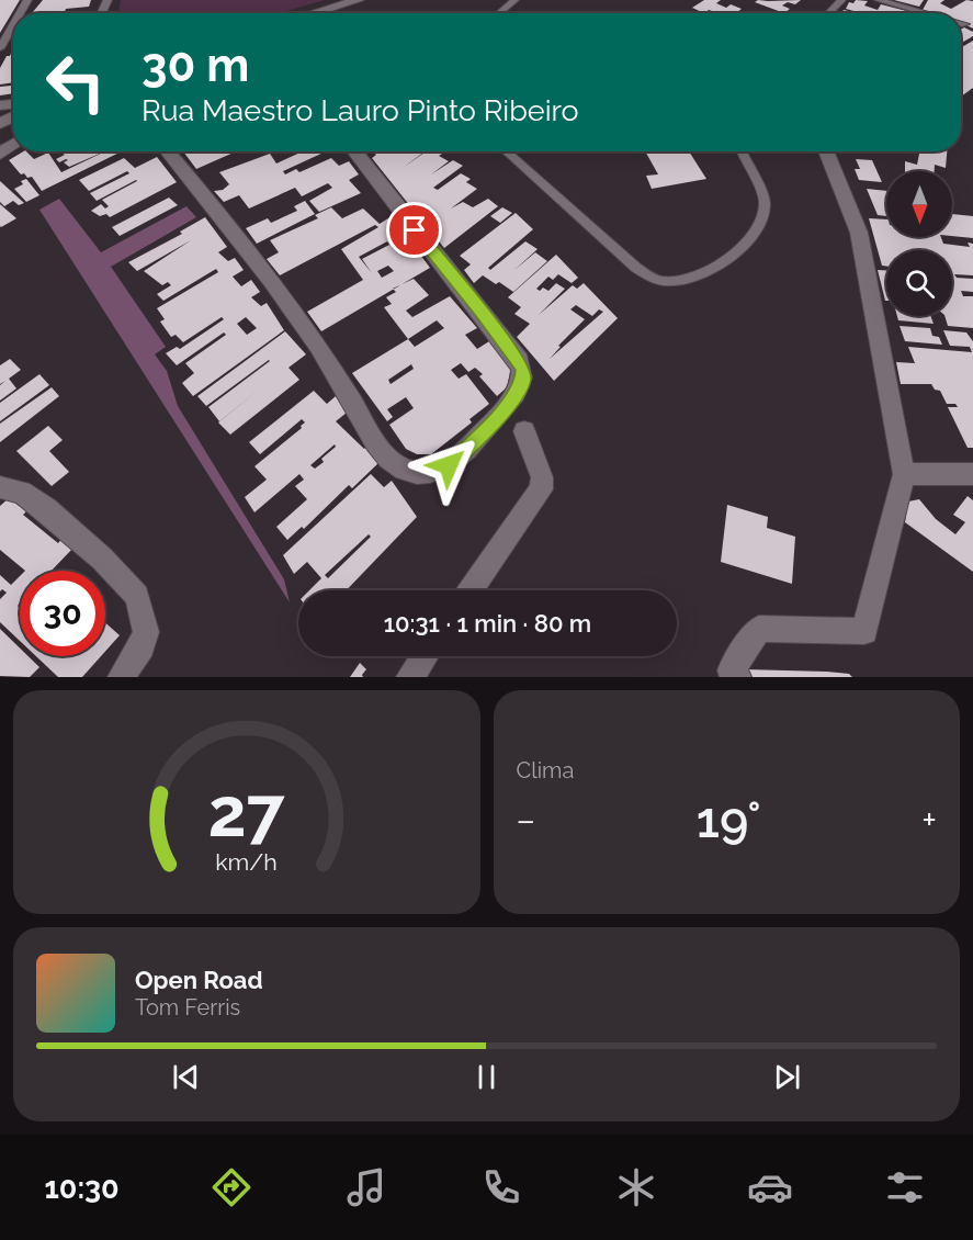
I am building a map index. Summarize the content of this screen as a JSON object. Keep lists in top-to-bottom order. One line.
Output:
{"north":"bottom","page":{"turn":["30 m","Rua Maestro Lauro Pinto Ribeiro"],"limit":"30","trip":"10:31 · 1 min · 80 m","tile":"Clima","heat":["−","19°","+"],"song":["Open Road","Tom Ferris"],"tabs":"10:30","gauge":["27","km/h"]}}
